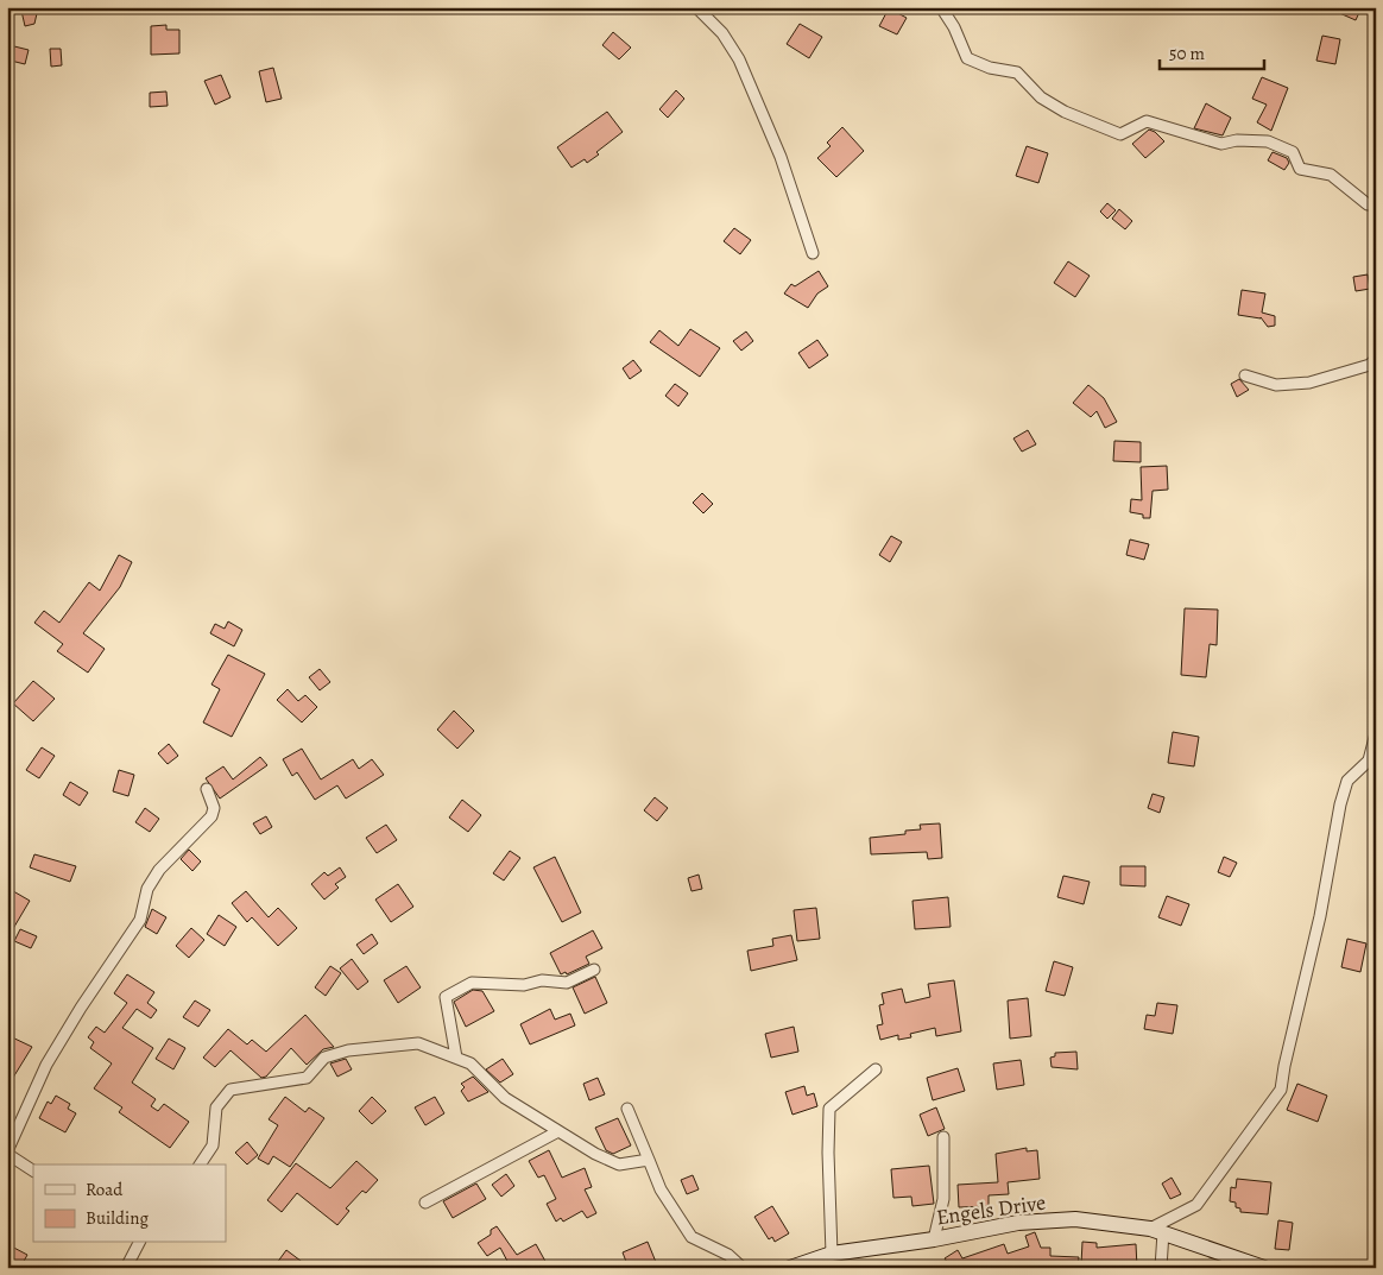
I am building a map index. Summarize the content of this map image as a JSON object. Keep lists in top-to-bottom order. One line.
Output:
{"streets":{"street":["Engels Drive"]},"legend":["Road","Building"],"scale_bar":"50 m"}
